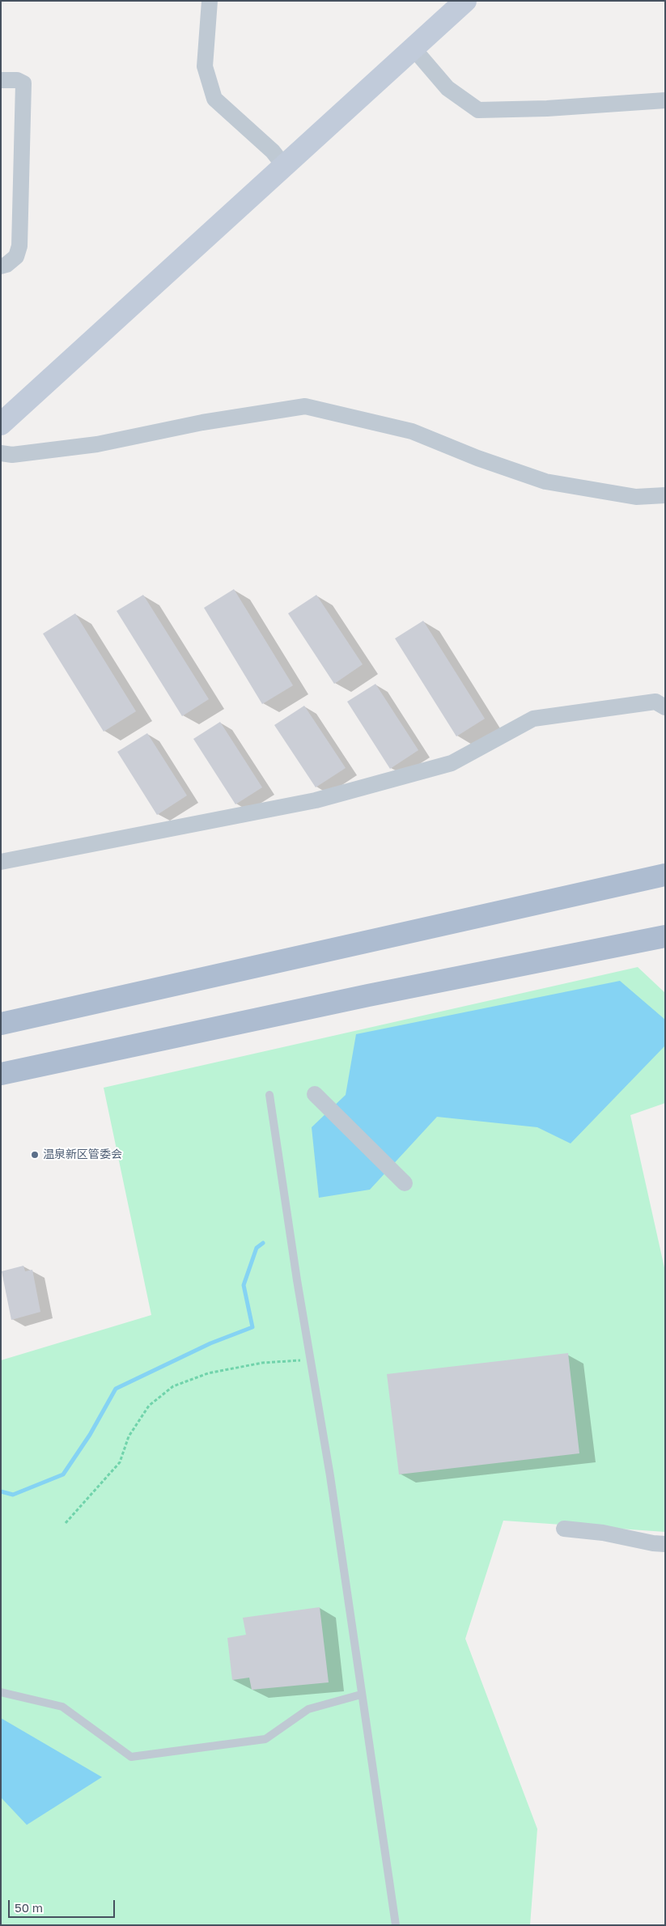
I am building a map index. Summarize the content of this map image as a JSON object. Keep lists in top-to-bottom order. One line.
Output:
{"places":["温泉新区管委会"],"scale_bar":"50 m"}
